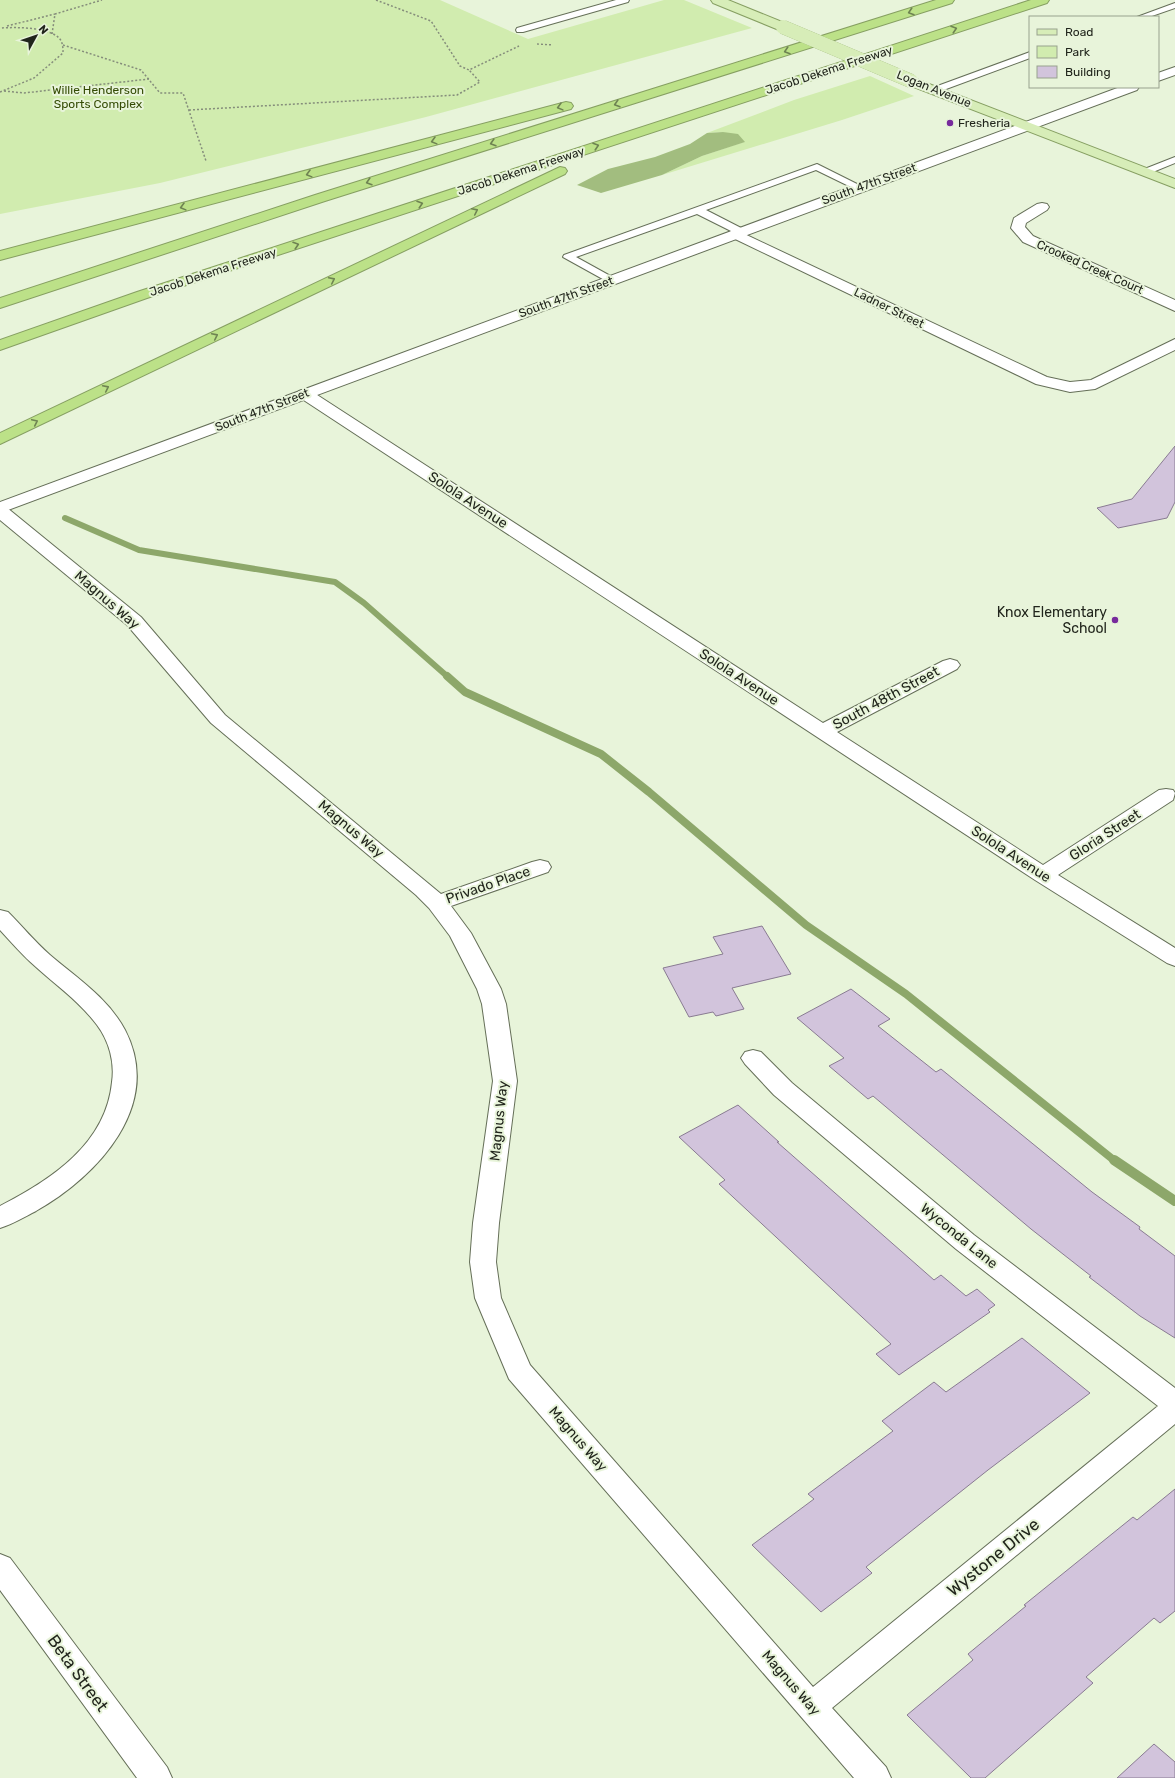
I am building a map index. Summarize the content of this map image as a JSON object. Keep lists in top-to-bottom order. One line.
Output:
{"streets":{"highway":["Jacob Dekema Freeway"],"main road":["Logan Avenue"],"street":["South 47th Street","Crooked Creek Court","Ladner Street","Solola Avenue","Magnus Way","South 48th Street","Gloria Street","Privado Place","Wyconda Lane","Wystone Drive","Beta Street"]},"crossings":[["Logan Avenue","South 47th Street"],["South 47th Street","Ladner Street"],["South 47th Street","Solola Avenue"],["South 47th Street","Magnus Way"],["Solola Avenue","South 48th Street"],["Solola Avenue","Gloria Street"],["Magnus Way","Privado Place"],["Magnus Way","Wystone Drive"]],"parks":["Willie Henderson Sports Complex"],"places":["Fresheria","Knox Elementary School"],"legend":["Road","Park","Building"],"north":"top right"}
